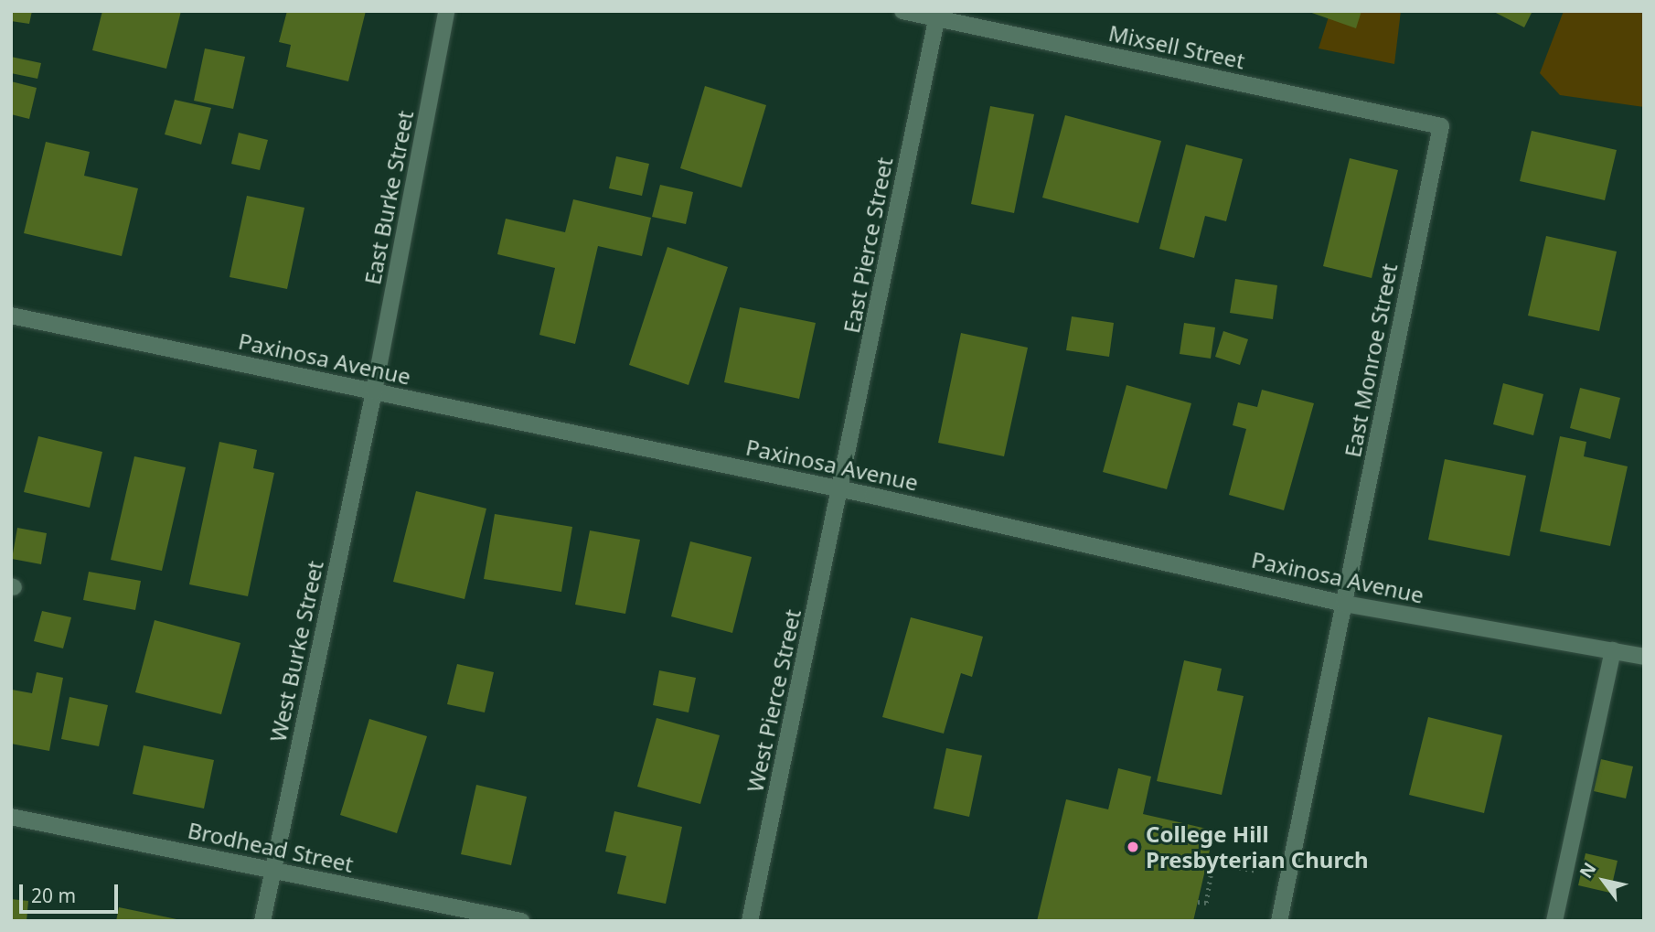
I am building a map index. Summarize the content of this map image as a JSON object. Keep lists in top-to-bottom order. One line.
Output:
{"streets":{"street":["Mixsell Street","East Burke Street","East Pierce Street","Paxinosa Avenue","East Monroe Street","West Burke Street","West Pierce Street","Brodhead Street"]},"crossings":[["Mixsell Street","East Pierce Street"],["Mixsell Street","East Monroe Street"],["East Burke Street","Paxinosa Avenue"],["East Burke Street","West Burke Street"],["East Pierce Street","Paxinosa Avenue"],["East Pierce Street","West Pierce Street"],["Paxinosa Avenue","East Monroe Street"],["Paxinosa Avenue","West Burke Street"],["Paxinosa Avenue","West Pierce Street"],["West Burke Street","Brodhead Street"]],"places":["College Hill Presbyterian Church"],"scale_bar":"20 m","north":"top left"}
